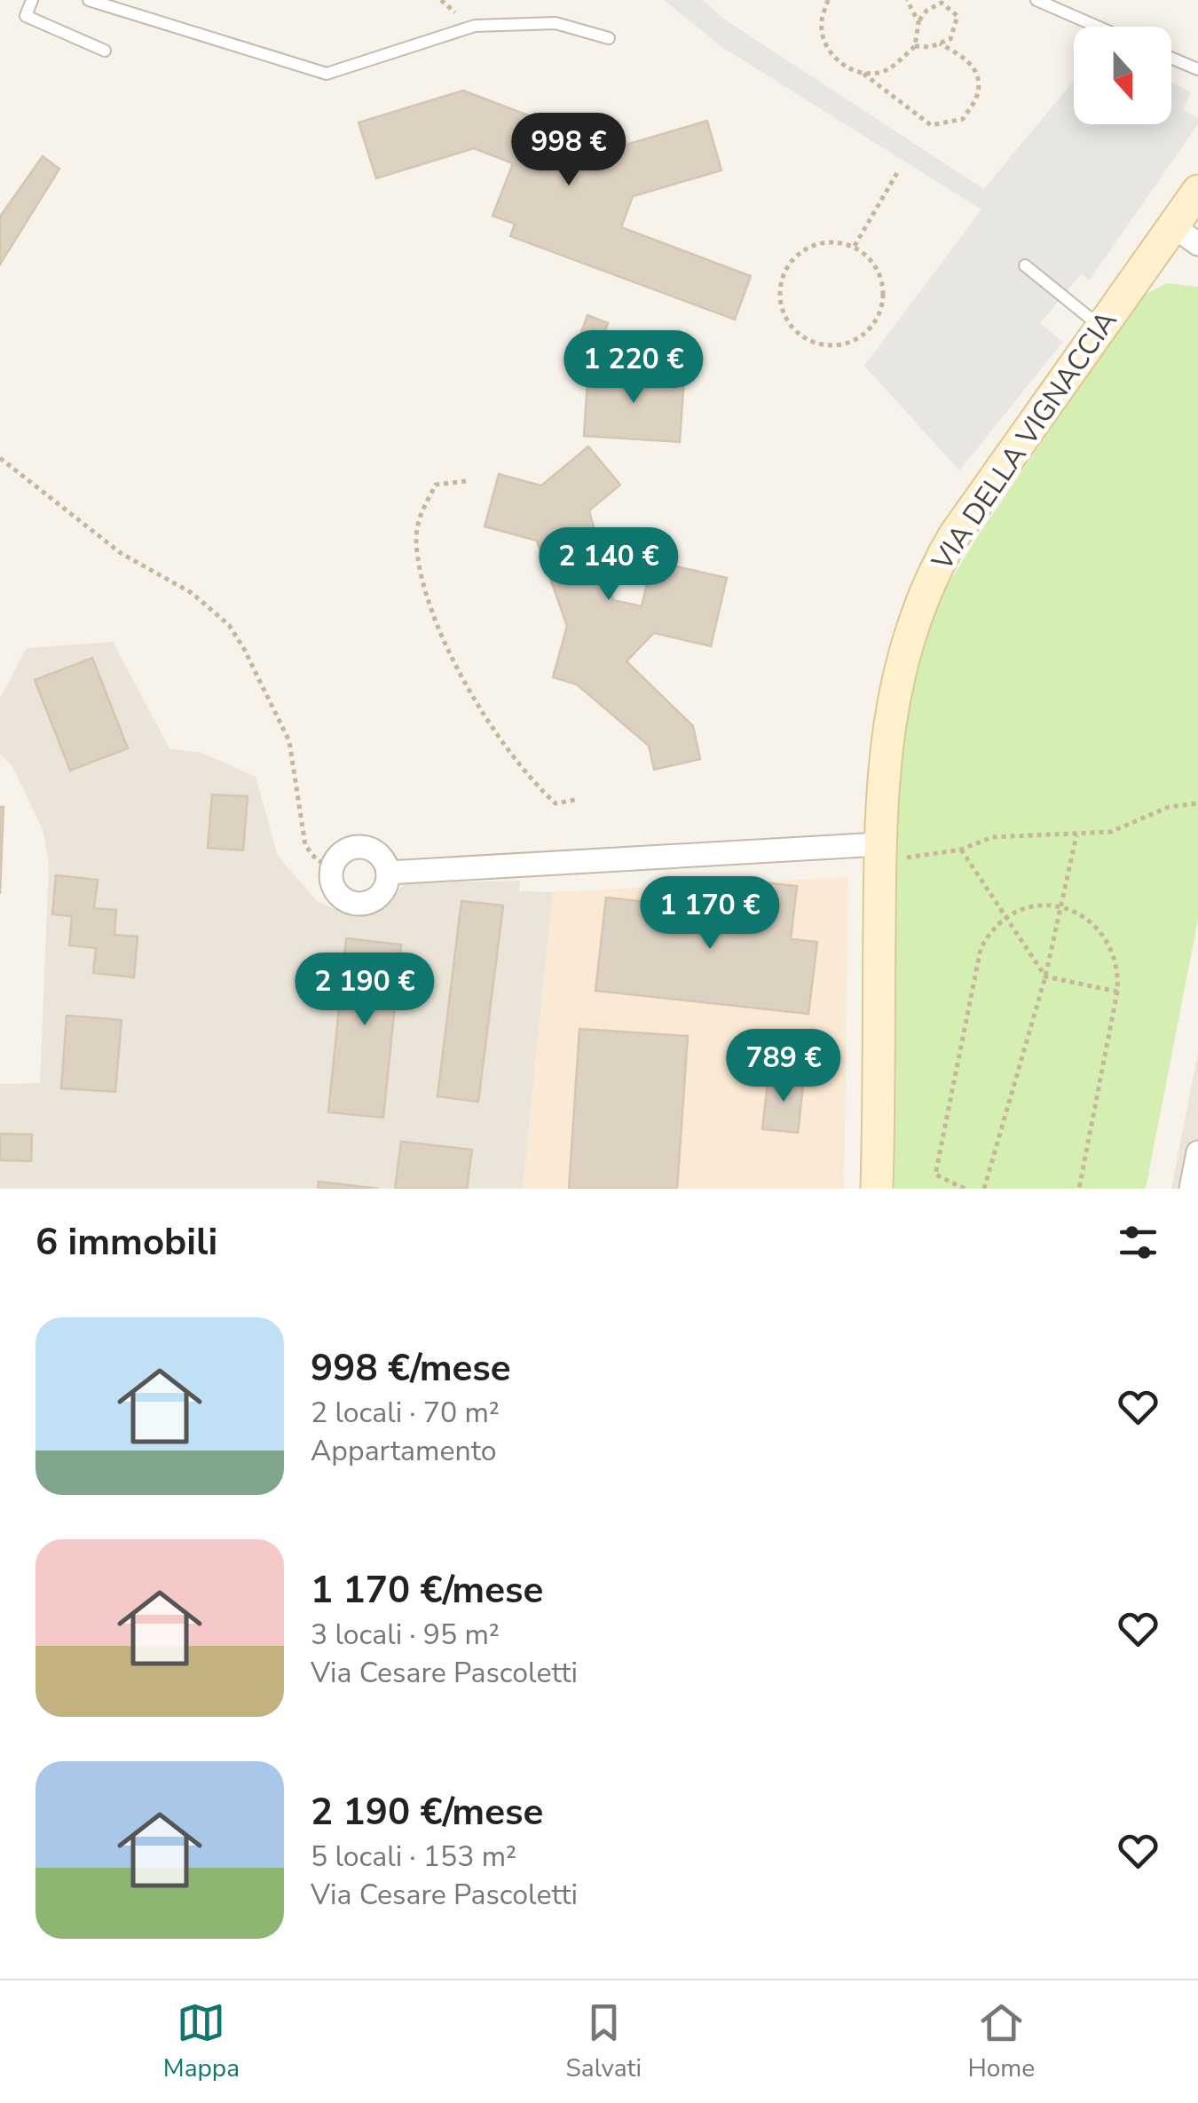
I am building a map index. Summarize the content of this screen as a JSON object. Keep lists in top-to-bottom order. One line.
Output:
{"streets":{"street":["VIA DELLA VIGNACCIA"]},"north":"bottom","page":{"price":["998 €","1 220 €","2 140 €","1 170 €","2 190 €","789 €"],"heading":"6 immobili","list":[{"name":"998 €/mese","note":"2 locali · 70 m² · Appartamento"},{"name":"1 170 €/mese","note":"3 locali · 95 m² · Via Cesare Pascoletti"},{"name":"2 190 €/mese","note":"5 locali · 153 m² · Via Cesare Pascoletti"}],"tabs":["Mappa","Salvati","Home"]}}
